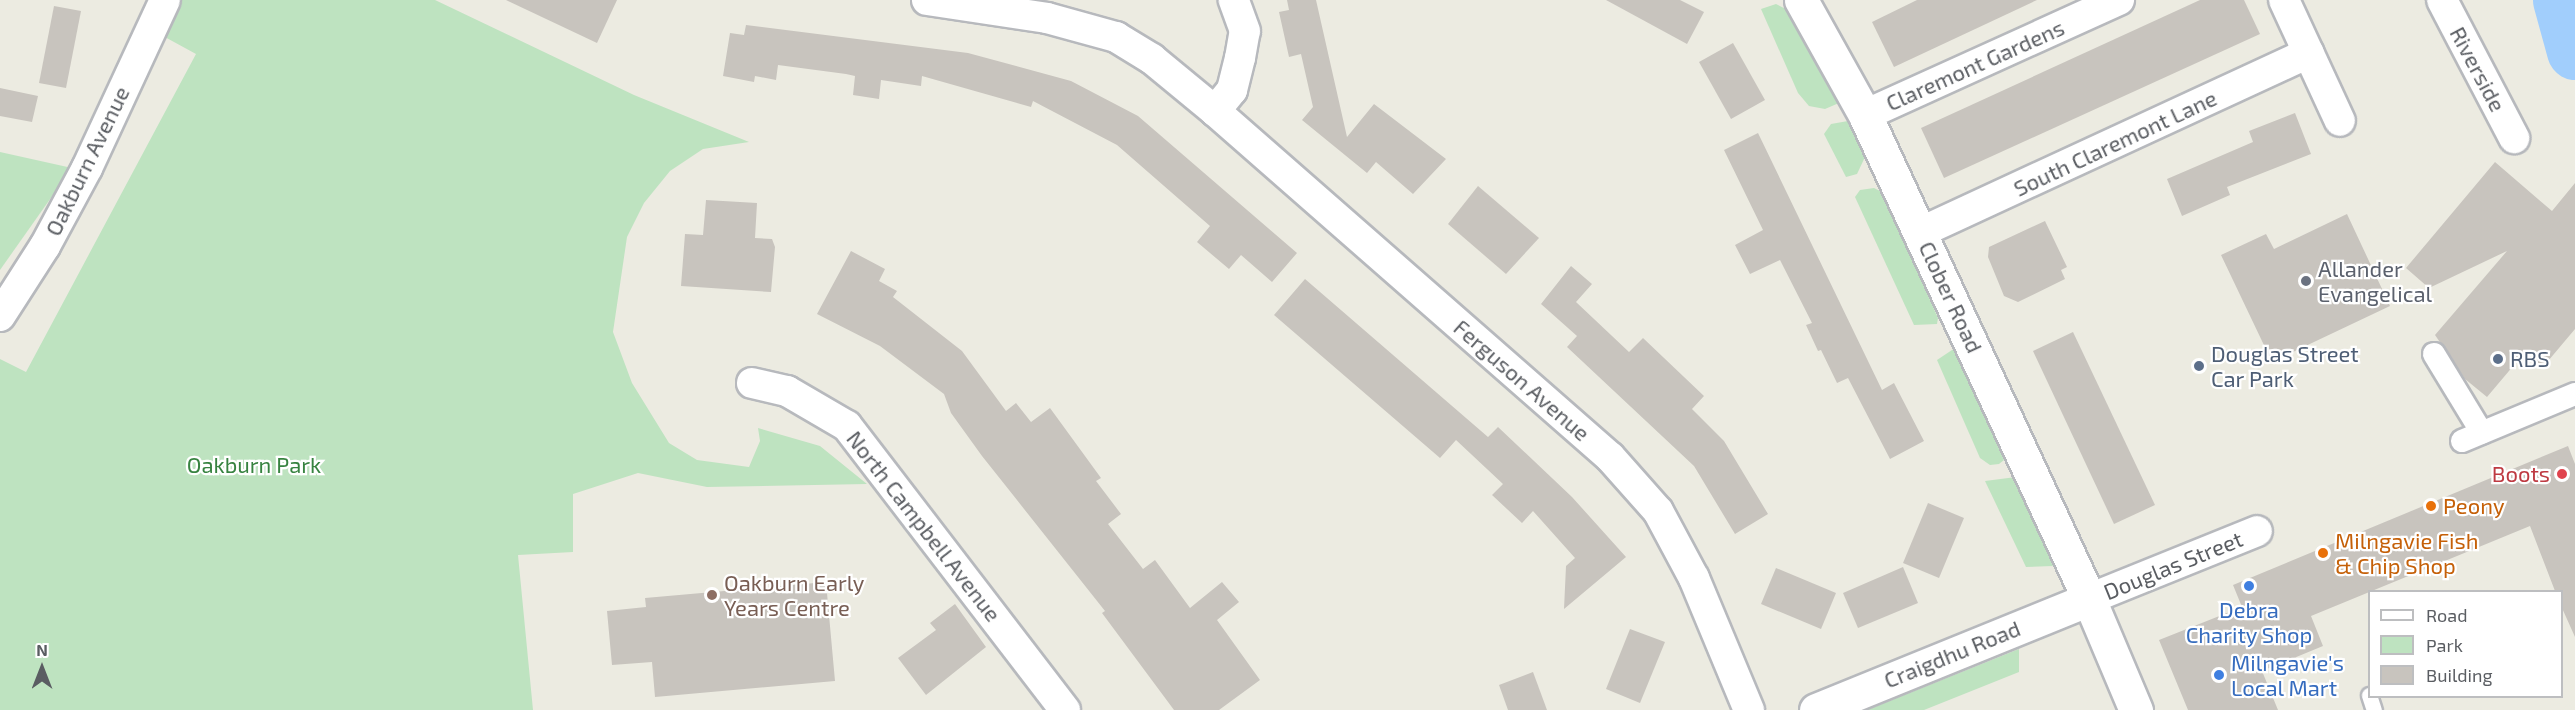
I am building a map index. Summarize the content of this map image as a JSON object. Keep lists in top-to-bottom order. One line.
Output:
{"streets":{"street":["Claremont Gardens","Riverside","South Claremont Lane","Oakburn Avenue","Clober Road","Ferguson Avenue","North Campbell Avenue","Douglas Street","Craigdhu Road"]},"crossings":[["Claremont Gardens","Clober Road"],["South Claremont Lane","Clober Road"],["Clober Road","Douglas Street"],["Clober Road","Craigdhu Road"],["Douglas Street","Craigdhu Road"]],"parks":["Oakburn Park"],"places":["Allander Evangelical","RBS","Douglas Street Car Park","Boots","Peony","Milngavie Fish & Chip Shop","Debra Charity Shop","Oakburn Early Years Centre","Milngavie's Local Mart"],"legend":["Road","Park","Building"],"north":"top"}
